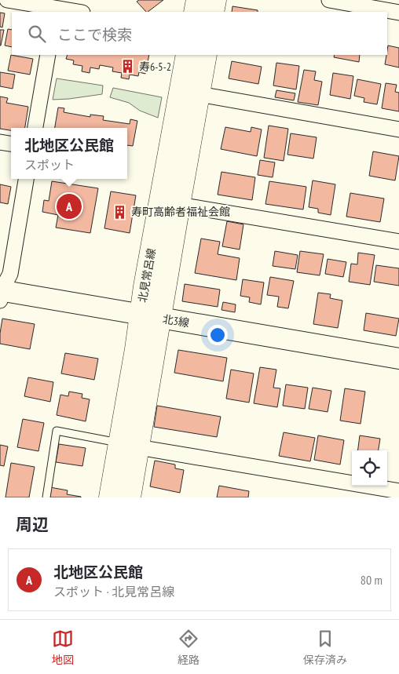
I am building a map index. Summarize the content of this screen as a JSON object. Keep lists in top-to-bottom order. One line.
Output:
{"streets":{"main road":["北見常呂線"],"street":["北3線"]},"crossings":[["北見常呂線","北3線"]],"places":{"building":["寿6-5-2","寿町高齢者福祉会館"]},"page":{"search":"ここで検索","popup":["北地区公民館","スポット"],"pins":"A","heading":"周辺","list":[{"mark":"A","name":"北地区公民館","note":"スポット · 北見常呂線","value":"80 m"}],"nav":["地図","経路","保存済み"]}}
